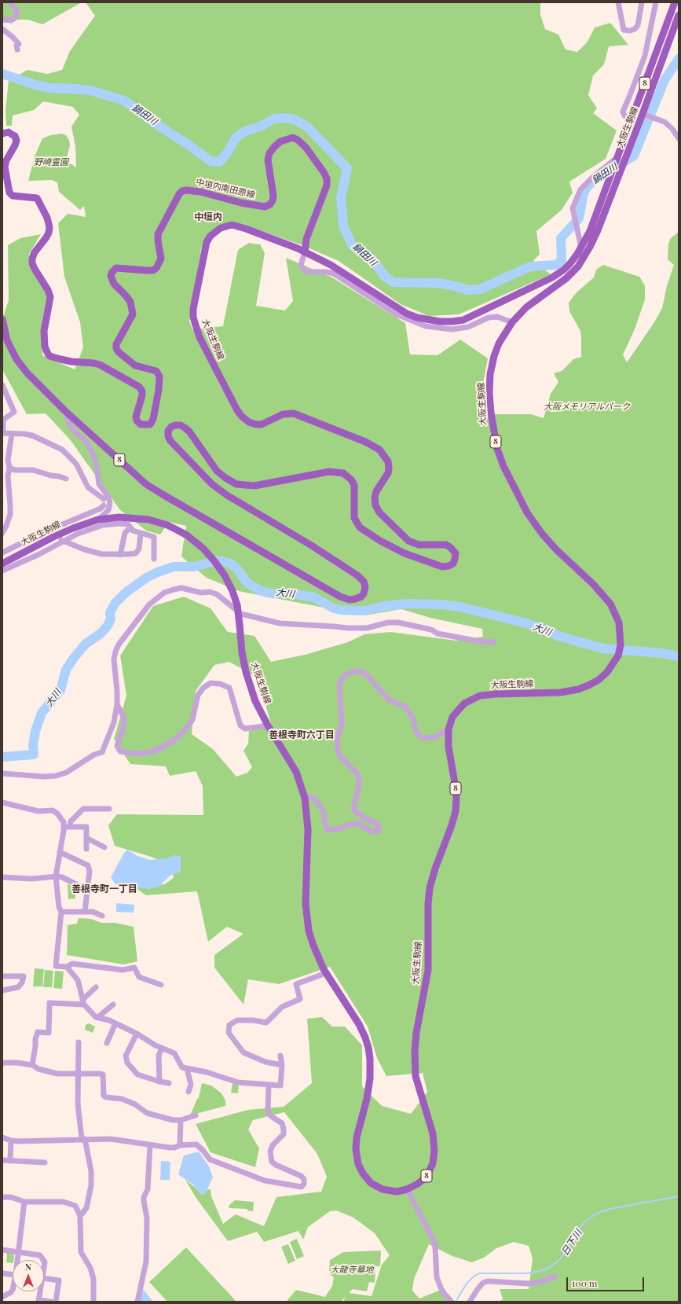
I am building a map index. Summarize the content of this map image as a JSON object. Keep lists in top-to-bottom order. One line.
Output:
{"streets":{"main road":["8","大阪生駒線","中垣内南田原線"]},"crossings":[["大阪生駒線","中垣内南田原線"]],"districts":["中垣内","善根寺町六丁目","善根寺町一丁目"],"water":["鍋田川","大川","日下川"],"parks":["野崎霊園","大阪メモリアルパーク","大龍寺墓地"],"scale_bar":"100 m","north":"top"}
